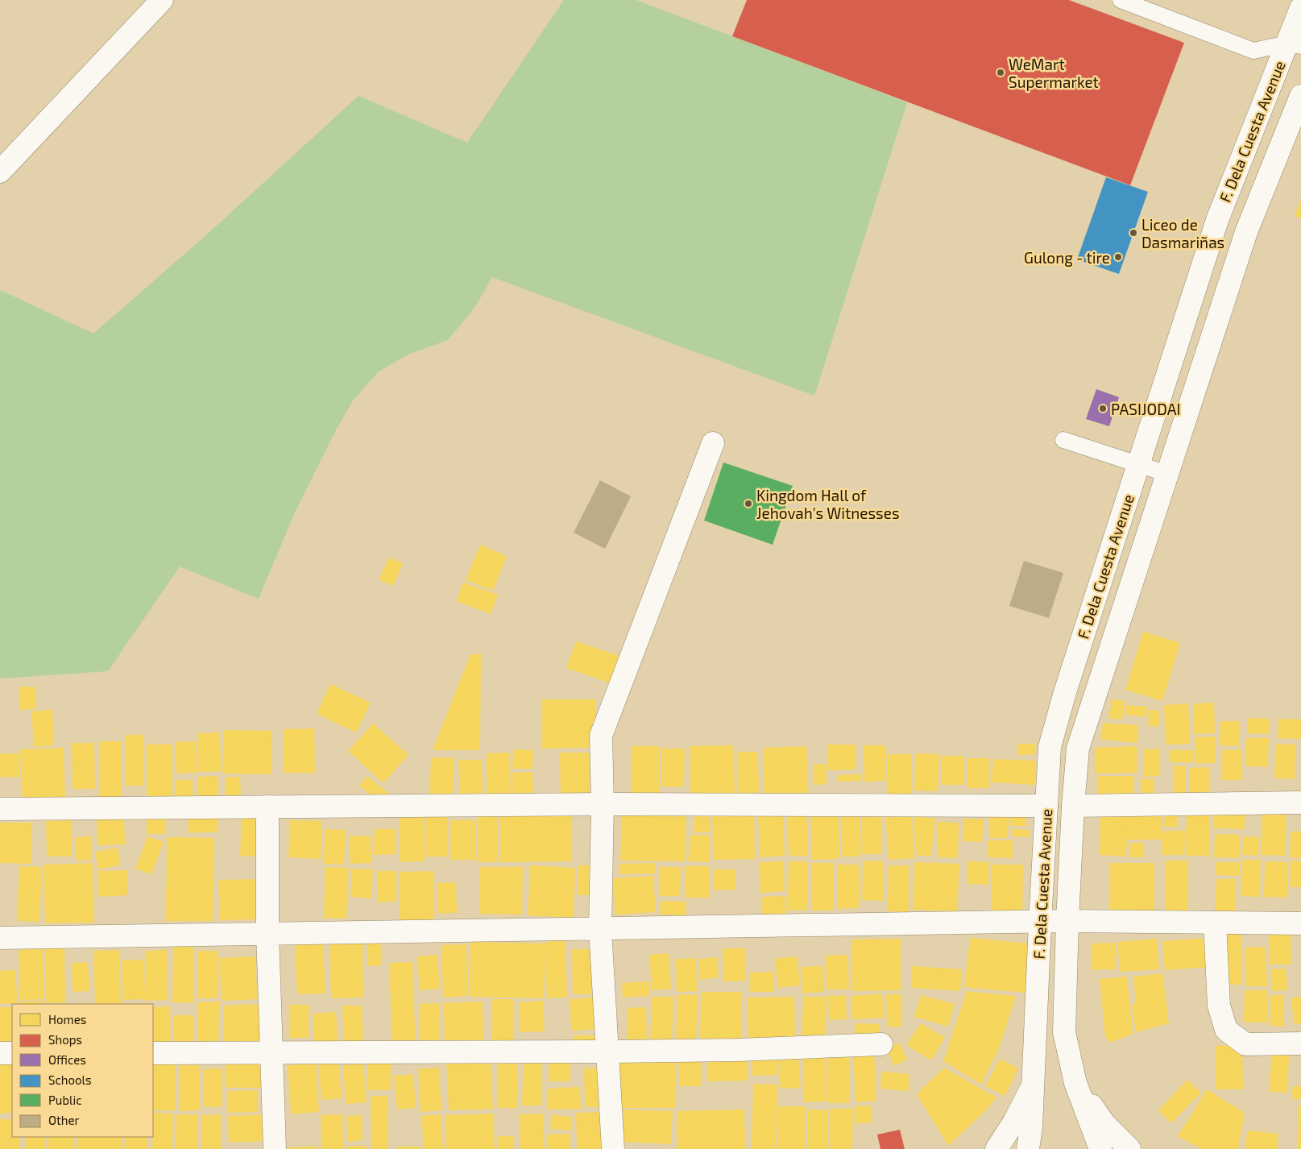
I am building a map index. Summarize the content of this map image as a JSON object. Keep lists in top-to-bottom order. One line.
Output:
{"streets":{"street":["F. Dela Cuesta Avenue"]},"places":["WeMart Supermarket","Liceo de Dasmariñas","Gulong - tire","PASIJODAI","Kingdom Hall of Jehovah's Witnesses"],"legend":["Homes","Shops","Offices","Schools","Public","Other"]}
